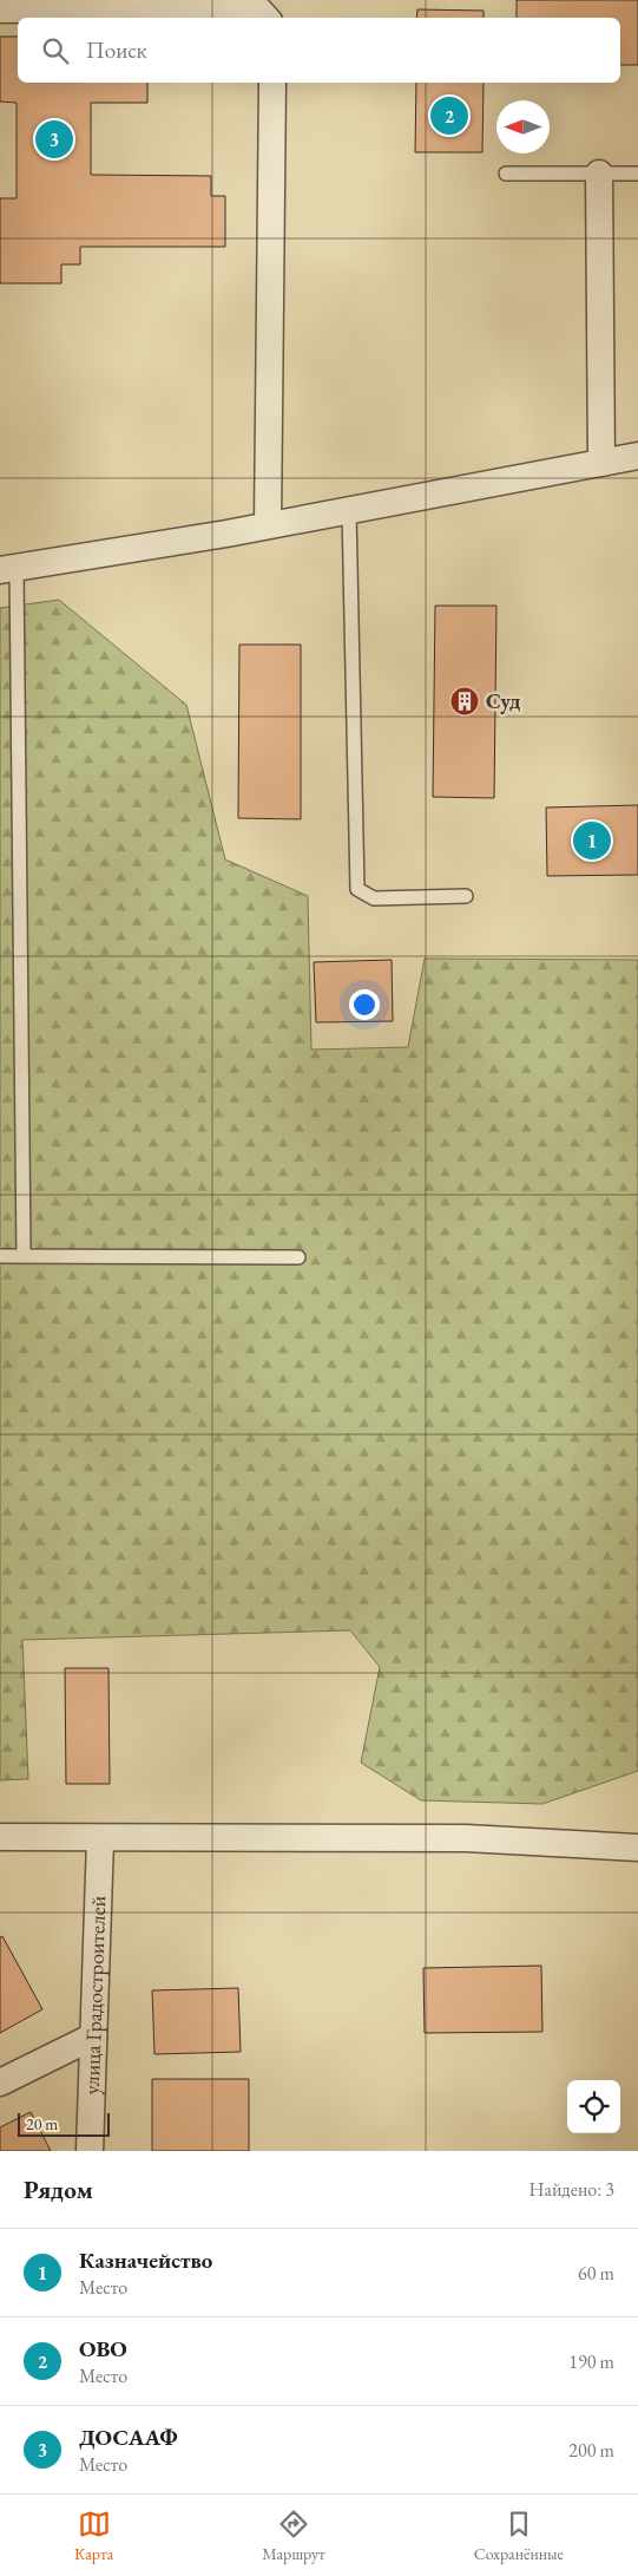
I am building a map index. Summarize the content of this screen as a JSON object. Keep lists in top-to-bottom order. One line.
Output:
{"streets":{"street":["улица Градостроителей"]},"places":{"building":["Суд"]},"scale_bar":"20 m","north":"left","page":{"search":"Поиск","pins":["2","3","1"],"scale":"20 m","heading":["Рядом","Найдено: 3"],"list":[{"mark":"1","name":"Казначейство","note":"Место","value":"60 m"},{"mark":"2","name":"ОВО","note":"Место","value":"190 m"},{"mark":"3","name":"ДОСААФ","note":"Место","value":"200 m"}],"nav":["Карта","Маршрут","Сохранённые"]}}
